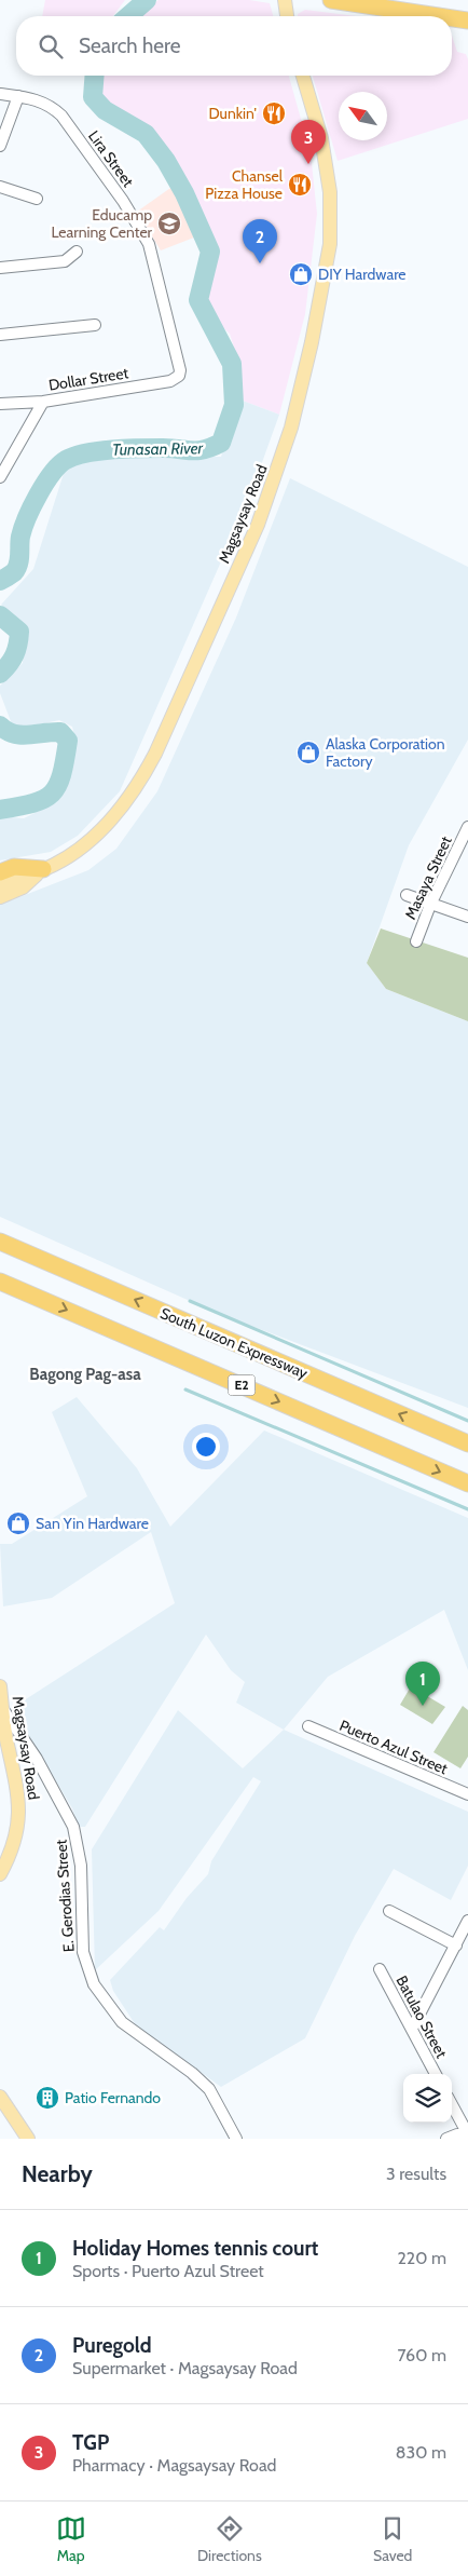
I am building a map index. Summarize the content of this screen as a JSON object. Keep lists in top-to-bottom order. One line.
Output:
{"streets":{"highway":["South Luzon Expressway","E2"],"main road":["Magsaysay Road"],"street":["Lira Street","Dollar Street","Masaya Street","Puerto Azul Street","E. Gerodias Street","Batulao Street"]},"crossings":[["Lira Street","Dollar Street"],["Magsaysay Road","E. Gerodias Street"]],"districts":["Bagong Pag-asa"],"water":["Tunasan River"],"places":{"restaurant":["Dunkin'","Chansel Pizza House"],"school or university":["Educamp Learning Center"],"shop":["DIY Hardware","Alaska Corporation Factory","San Yin Hardware"],"building":["Patio Fernando"]},"north":"top left","page":{"search":"Search here","pins":["3","2","1"],"heading":["Nearby","3 results"],"list":[{"mark":"1","name":"Holiday Homes tennis court","note":"Sports · Puerto Azul Street","value":"220 m"},{"mark":"2","name":"Puregold","note":"Supermarket · Magsaysay Road","value":"760 m"},{"mark":"3","name":"TGP","note":"Pharmacy · Magsaysay Road","value":"830 m"}],"nav":["Map","Directions","Saved"]}}
